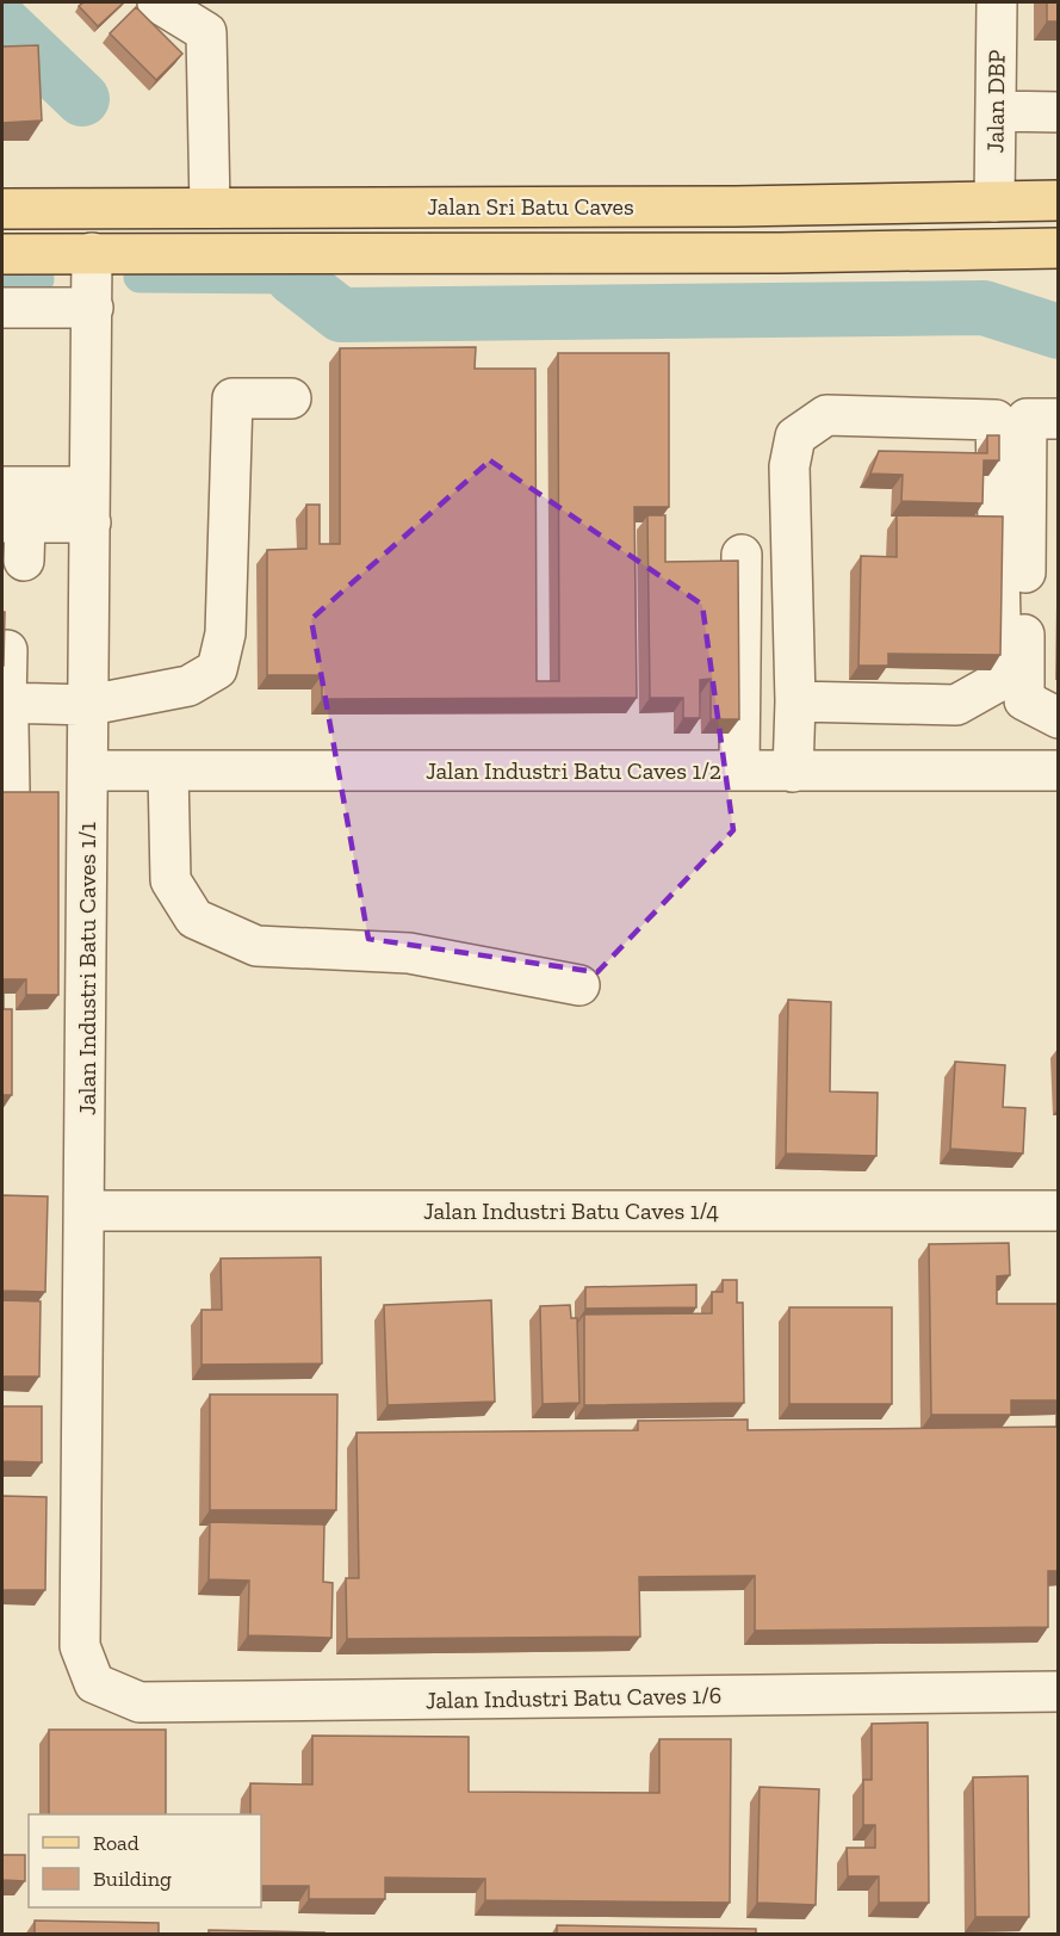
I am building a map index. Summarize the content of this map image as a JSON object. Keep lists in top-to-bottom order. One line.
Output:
{"streets":{"main road":["Jalan Sri Batu Caves"],"street":["Jalan DBP","Jalan Industri Batu Caves 1/2","Jalan Industri Batu Caves 1/1","Jalan Industri Batu Caves 1/4","Jalan Industri Batu Caves 1/6"]},"crossings":[["Jalan DBP","Jalan Sri Batu Caves"],["Jalan Sri Batu Caves","Jalan Industri Batu Caves 1/1"],["Jalan Industri Batu Caves 1/2","Jalan Industri Batu Caves 1/1"],["Jalan Industri Batu Caves 1/1","Jalan Industri Batu Caves 1/4"],["Jalan Industri Batu Caves 1/1","Jalan Industri Batu Caves 1/6"]],"legend":["Road","Building"]}
